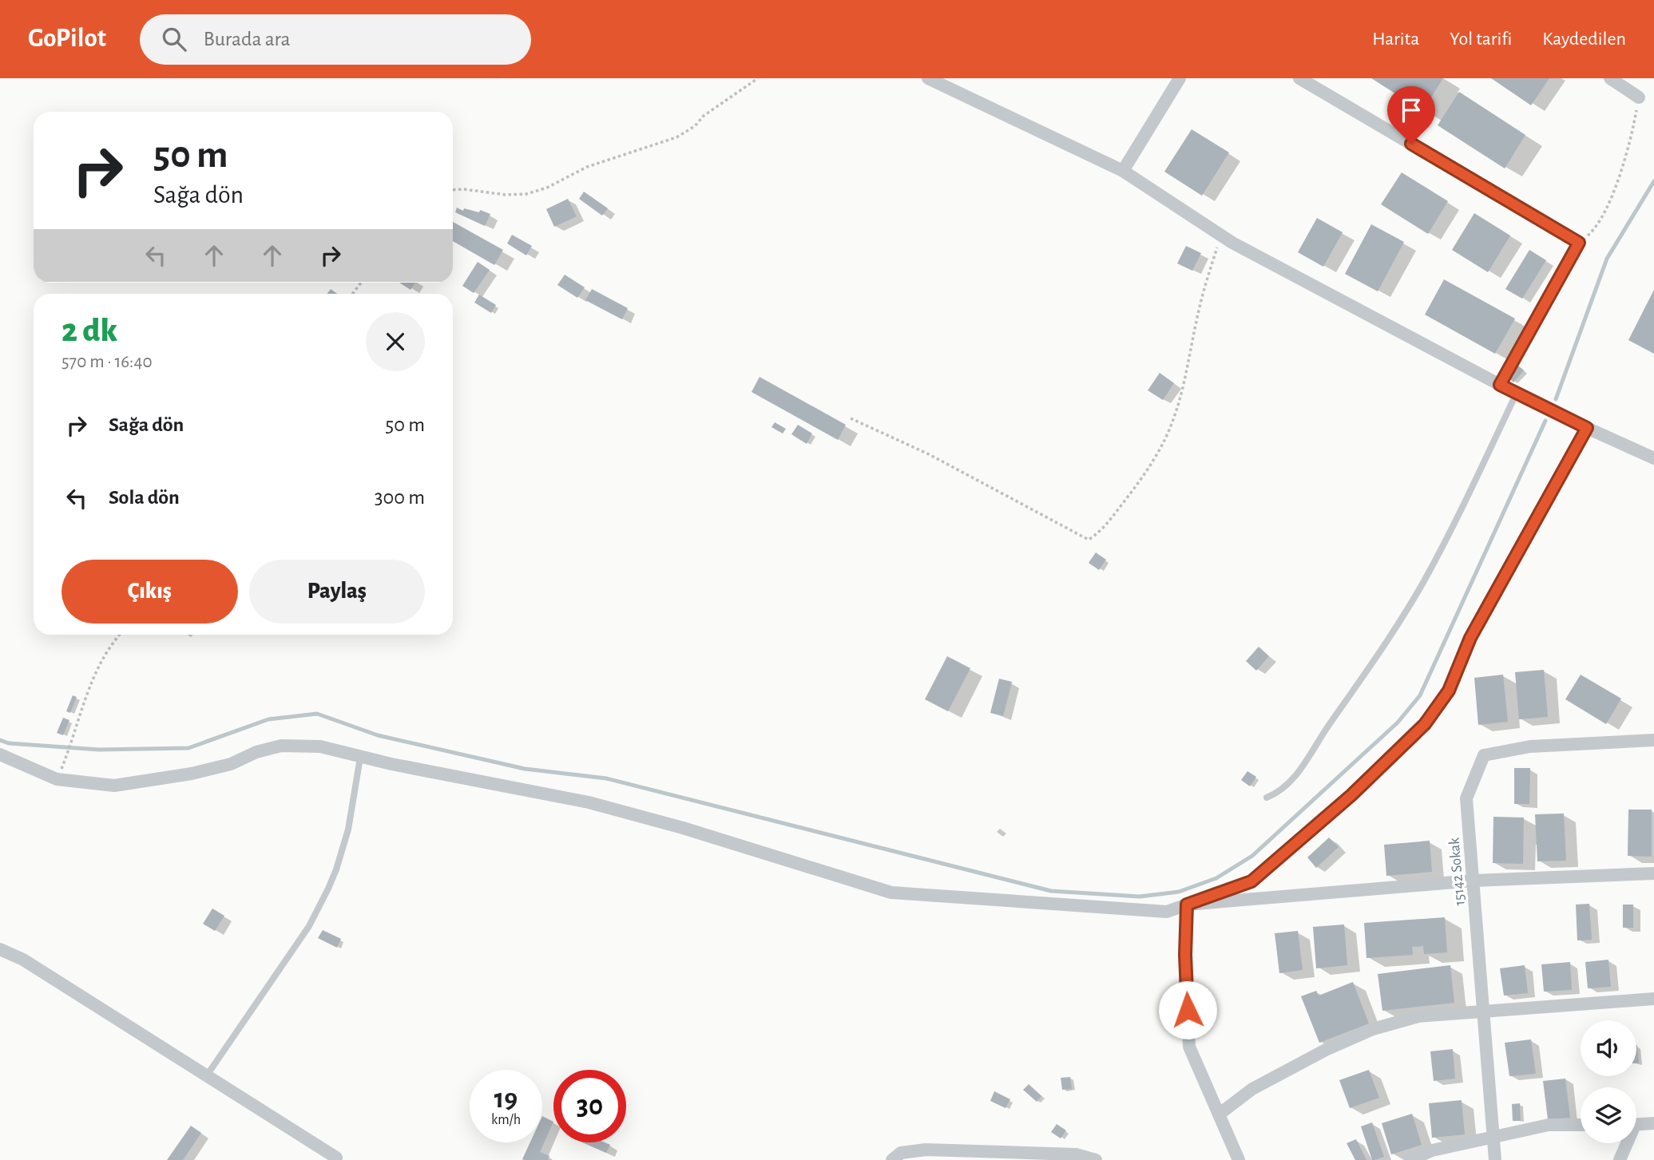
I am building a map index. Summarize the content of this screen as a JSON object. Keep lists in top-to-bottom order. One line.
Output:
{"streets":{"street":["15142 Sokak"]},"page":{"header":"GoPilot","search":"Burada ara","nav":["Harita","Yol tarifi","Kaydedilen"],"turn":["50 m","Sağa dön"],"heading":["2 dk","570 m · 16:40"],"list":[{"name":"Sağa dön","value":"50 m"},{"name":"Sola dön","value":"300 m"}],"buttons":["Çıkış","Paylaş"],"speed":"19 km/h","limit":"30"}}
